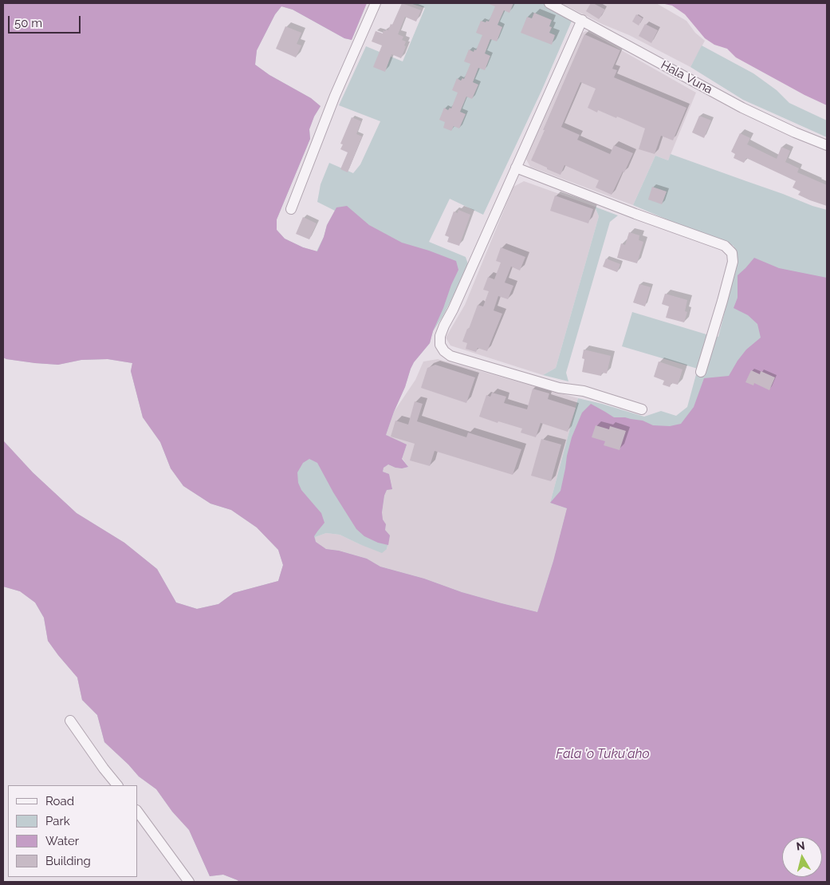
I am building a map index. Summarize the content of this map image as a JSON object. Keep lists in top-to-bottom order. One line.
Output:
{"streets":{"street":["Hala Vuna"]},"water":["Fala 'o Tuku'aho"],"legend":["Road","Park","Water","Building"],"scale_bar":"50 m","north":"top"}
